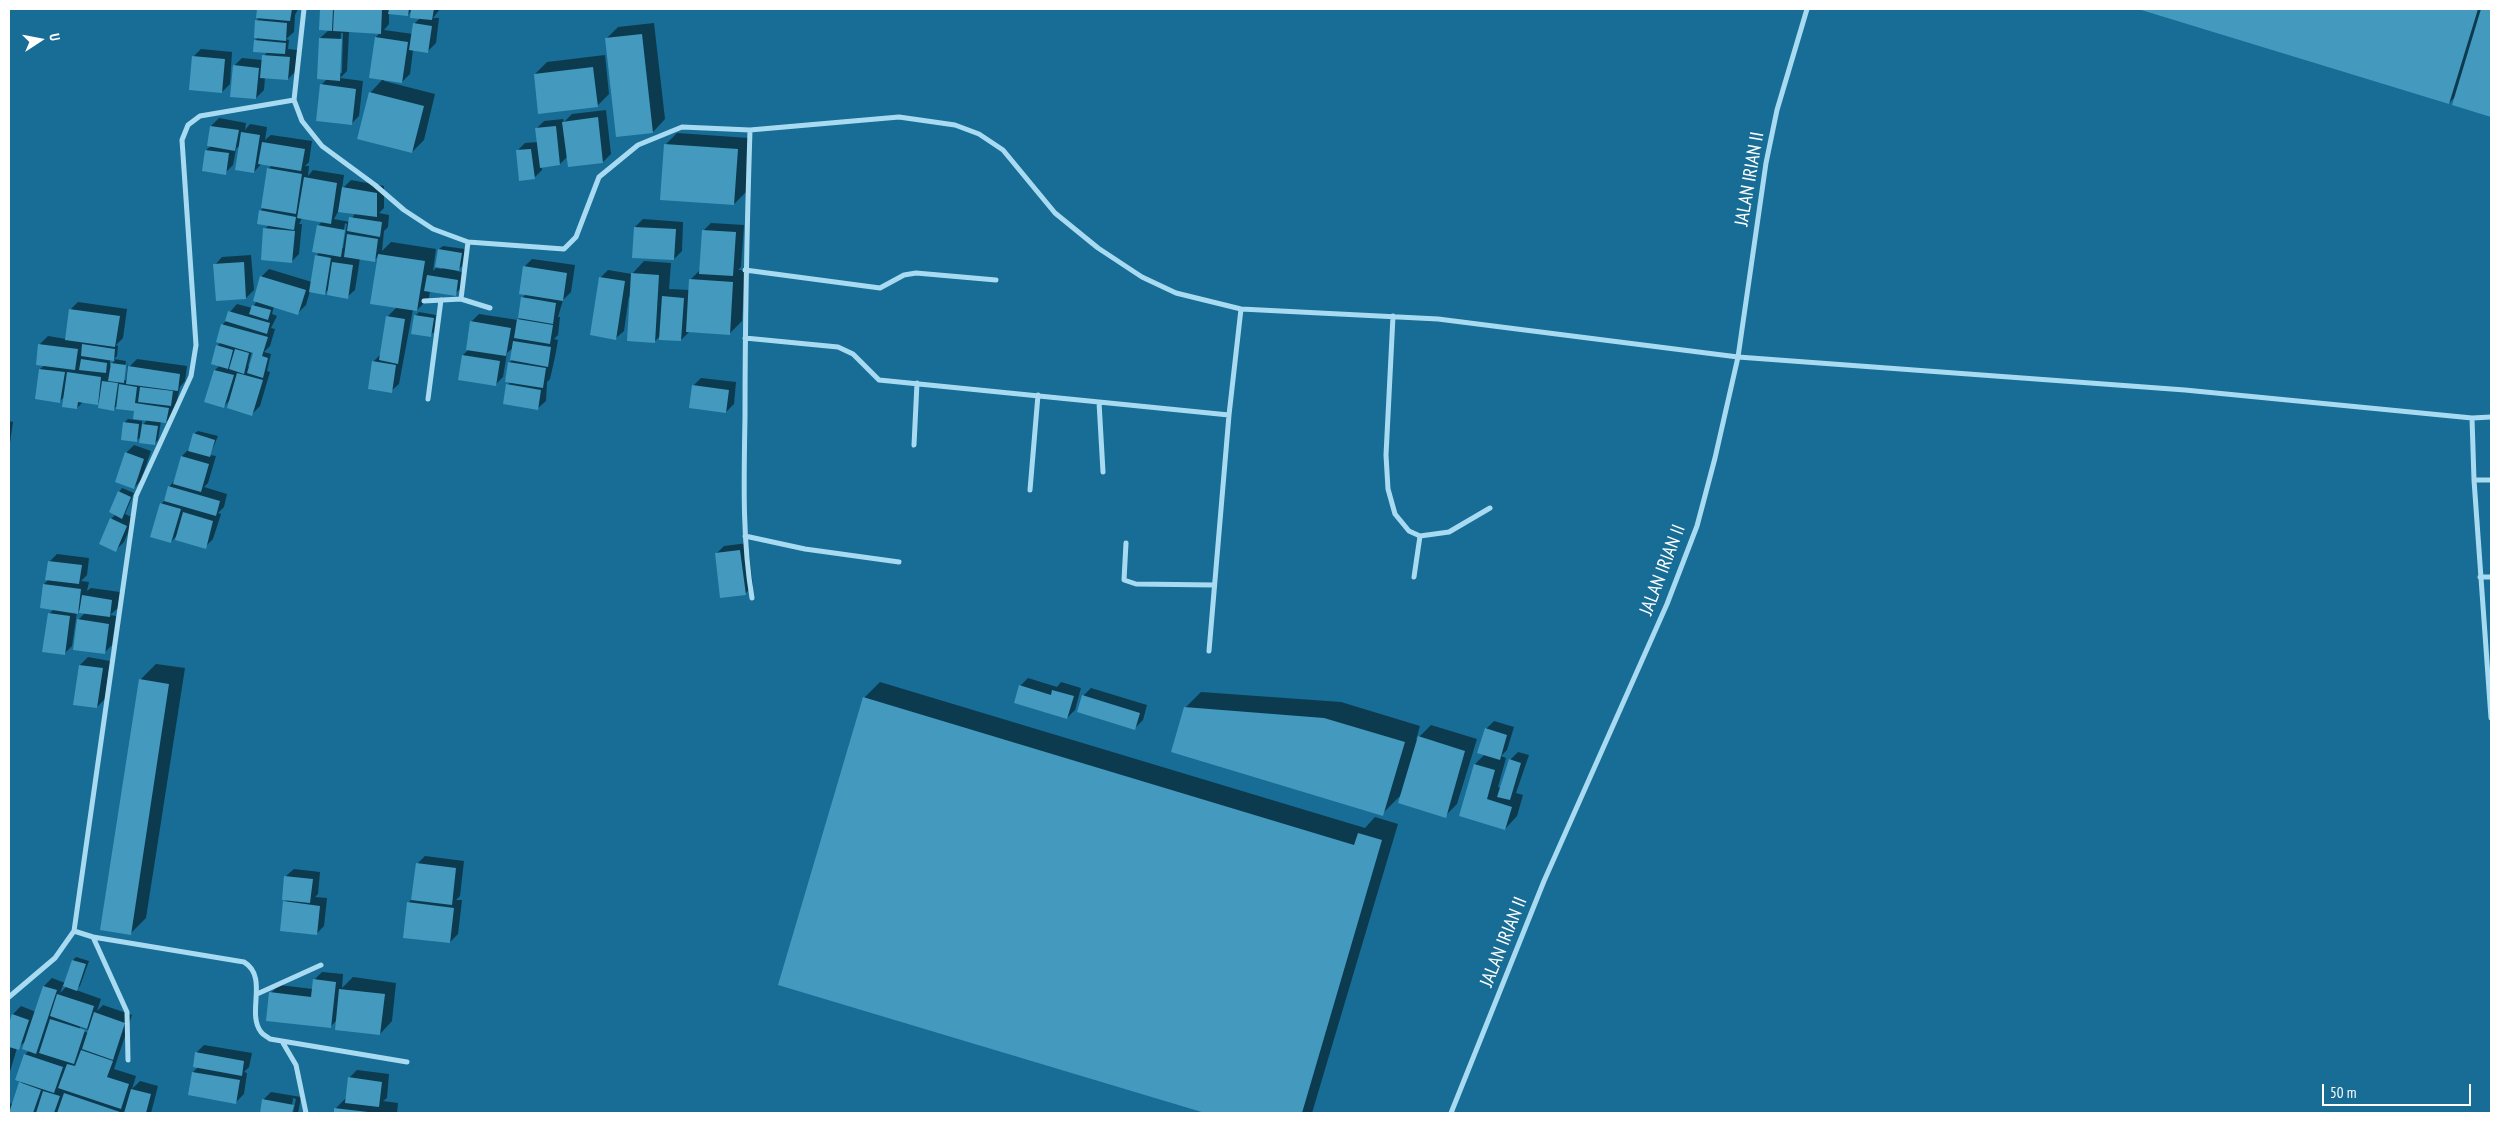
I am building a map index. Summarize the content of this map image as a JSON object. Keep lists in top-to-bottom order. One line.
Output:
{"streets":{"street":["JALAN IRIAN II"]},"scale_bar":"50 m","north":"right"}
